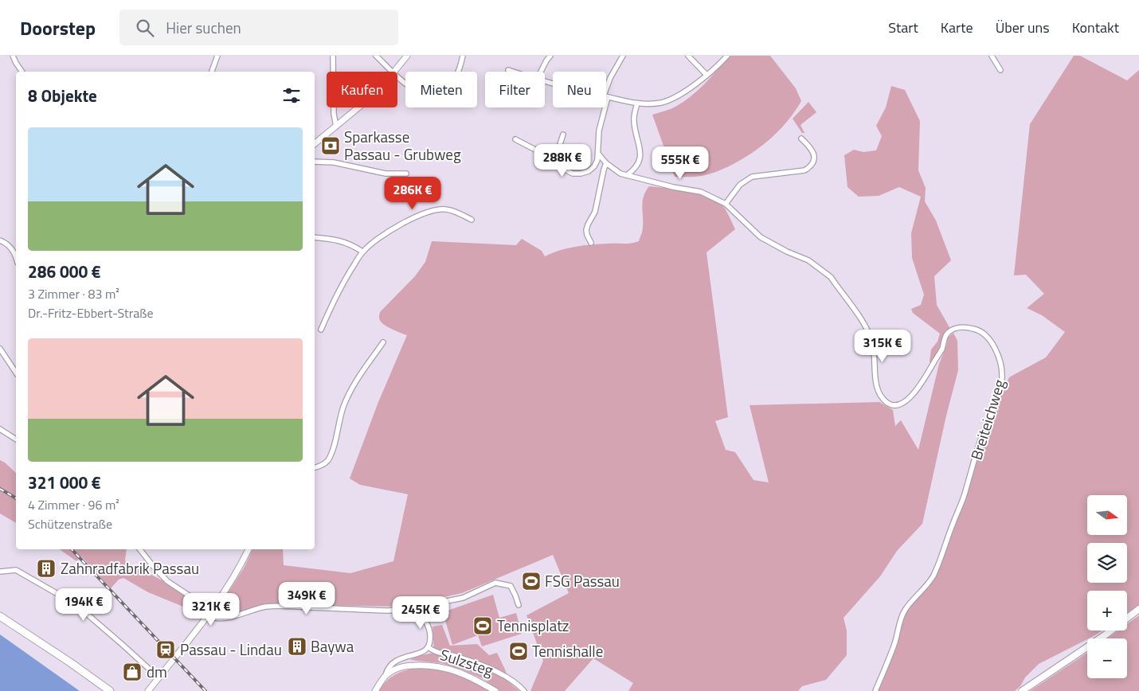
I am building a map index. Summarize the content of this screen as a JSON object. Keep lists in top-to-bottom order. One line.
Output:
{"streets":{"street":["Breiteichweg","Sulzsteg"]},"places":{"bank":["Sparkasse Passau - Grubweg"],"building":["Zahnradfabrik Passau","Baywa"],"sports":["FSG Passau","Tennisplatz","Tennishalle"],"station":["Passau - Lindau"],"shop":["dm"]},"north":"right","page":{"header":"Doorstep","search":"Hier suchen","nav":["Start","Karte","Über uns","Kontakt"],"chip":["Kaufen","Mieten","Filter","Neu"],"heading":"8 Objekte","list":[{"name":"286 000 €","note":"3 Zimmer · 83 m² · Dr.-Fritz-Ebbert-Straße"},{"name":"321 000 €","note":"4 Zimmer · 96 m² · Schützenstraße"}],"price":["288K €","555K €","286K €","315K €","349K €","194K €","321K €","245K €"],"map_buttons":["+","−"]}}
